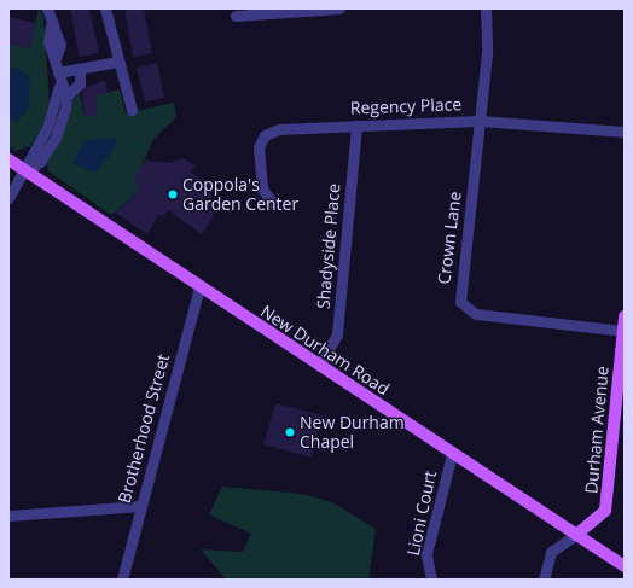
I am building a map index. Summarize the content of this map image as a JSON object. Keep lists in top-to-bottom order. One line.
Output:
{"streets":{"main road":["New Durham Road","Durham Avenue"],"street":["Regency Place","Crown Lane","Shadyside Place","Brotherhood Street","Lioni Court"]},"crossings":[["Regency Place","Crown Lane"],["Regency Place","Shadyside Place"],["Crown Lane","Durham Avenue"],["Shadyside Place","New Durham Road"],["New Durham Road","Brotherhood Street"],["New Durham Road","Durham Avenue"],["New Durham Road","Lioni Court"]],"places":["Coppola's Garden Center","New Durham Chapel"]}
